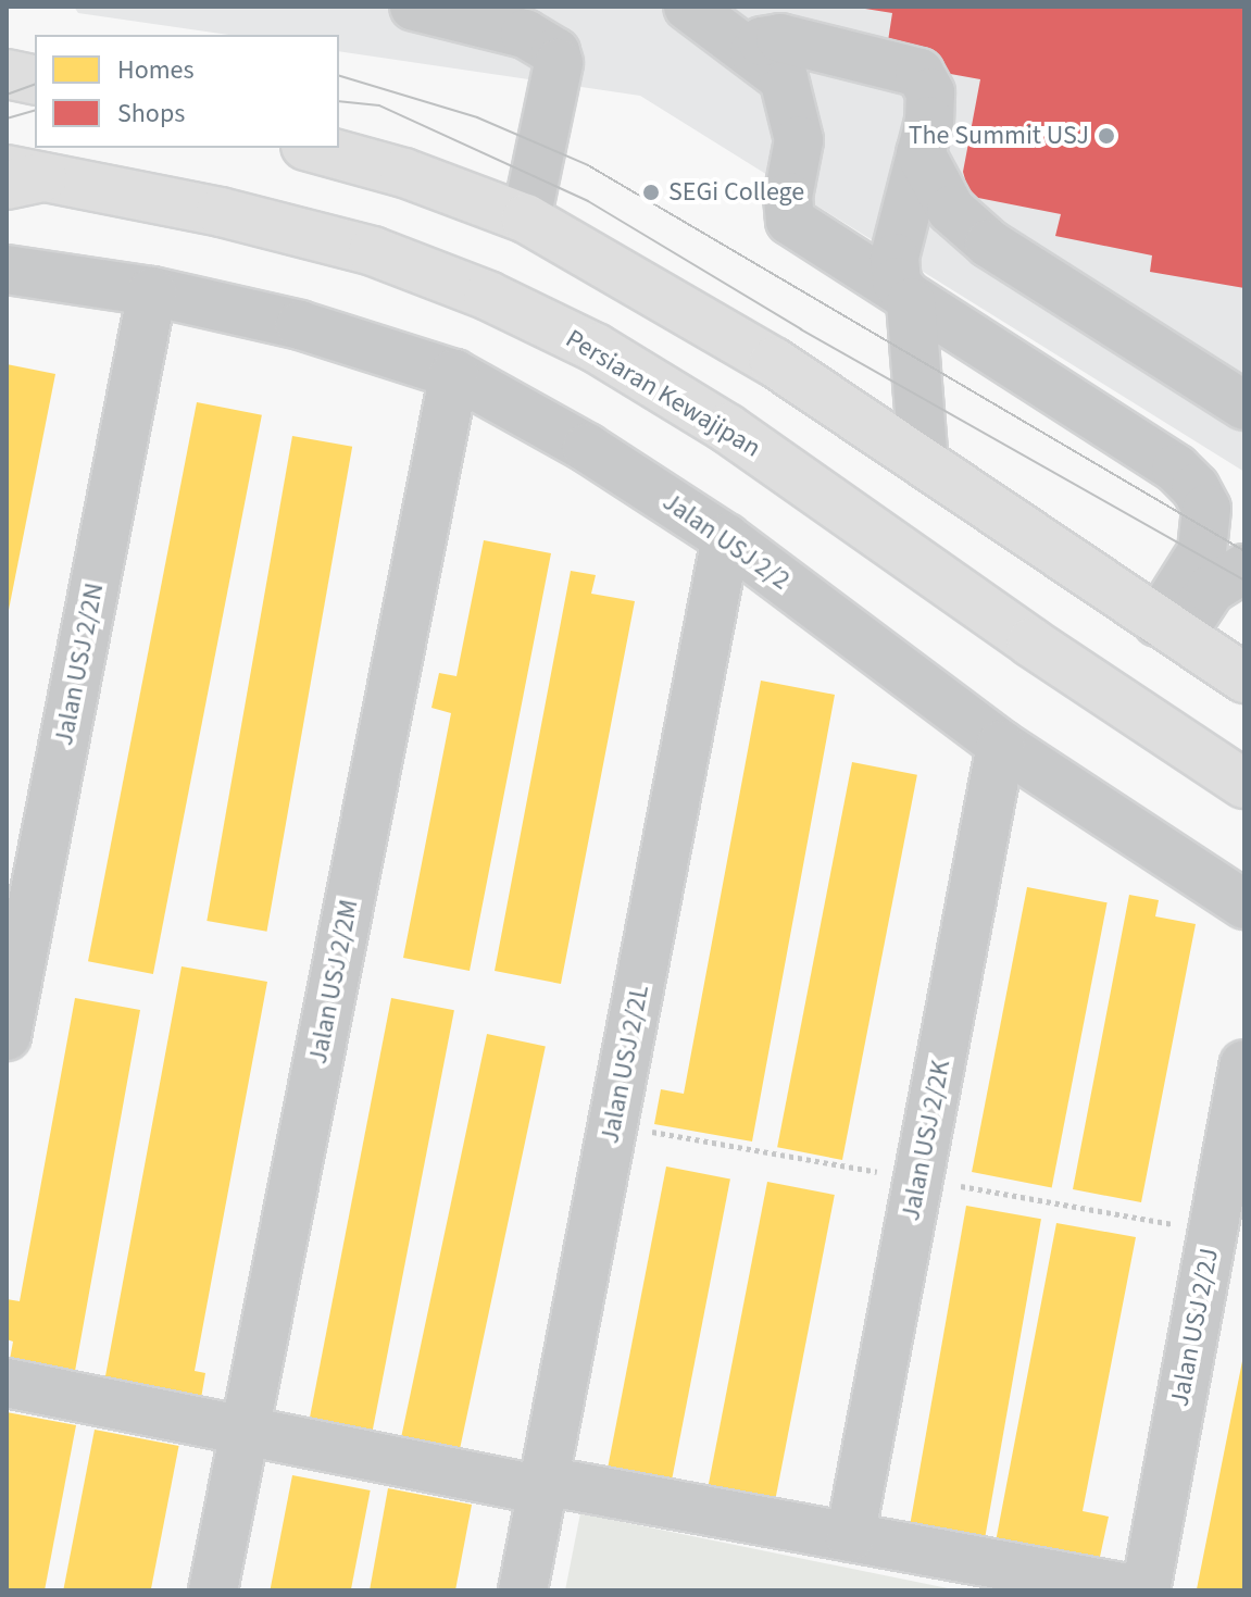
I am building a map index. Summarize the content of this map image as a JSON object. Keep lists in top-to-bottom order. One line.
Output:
{"streets":{"main road":["Persiaran Kewajipan"],"street":["Jalan USJ 2/2","Jalan USJ 2/2N","Jalan USJ 2/2M","Jalan USJ 2/2L","Jalan USJ 2/2K","Jalan USJ 2/2J"]},"crossings":[["Jalan USJ 2/2","Jalan USJ 2/2N"],["Jalan USJ 2/2","Jalan USJ 2/2M"],["Jalan USJ 2/2","Jalan USJ 2/2L"],["Jalan USJ 2/2","Jalan USJ 2/2K"]],"places":["The Summit USJ","SEGi College"],"legend":["Homes","Shops"]}
